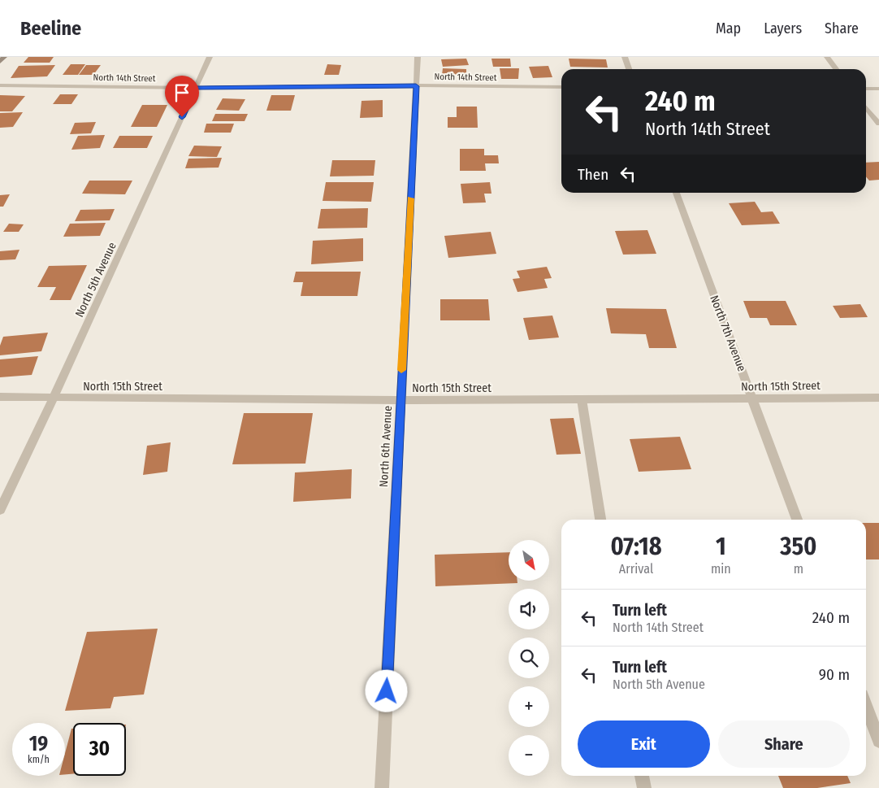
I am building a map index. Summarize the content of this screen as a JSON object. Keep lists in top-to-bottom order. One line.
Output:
{"streets":{"street":["North 14th Street","North 5th Avenue","North 7th Avenue","North 15th Street","North 6th Avenue"]},"crossings":[["North 14th Street","North 5th Avenue"],["North 14th Street","North 6th Avenue"],["North 5th Avenue","North 15th Street"],["North 7th Avenue","North 15th Street"],["North 15th Street","North 6th Avenue"]],"north":"bottom right","page":{"header":"Beeline","nav":["Map","Layers","Share"],"turn":["240 m","North 14th Street"],"then":"Then","eta":["07:18","Arrival","1","min","350","m"],"map_buttons":["+","−"],"list":[{"name":"Turn left","note":"North 14th Street","value":"240 m"},{"name":"Turn left","note":"North 5th Avenue","value":"90 m"}],"buttons":["Exit","Share"],"speed":"19 km/h","limit":"30"}}
